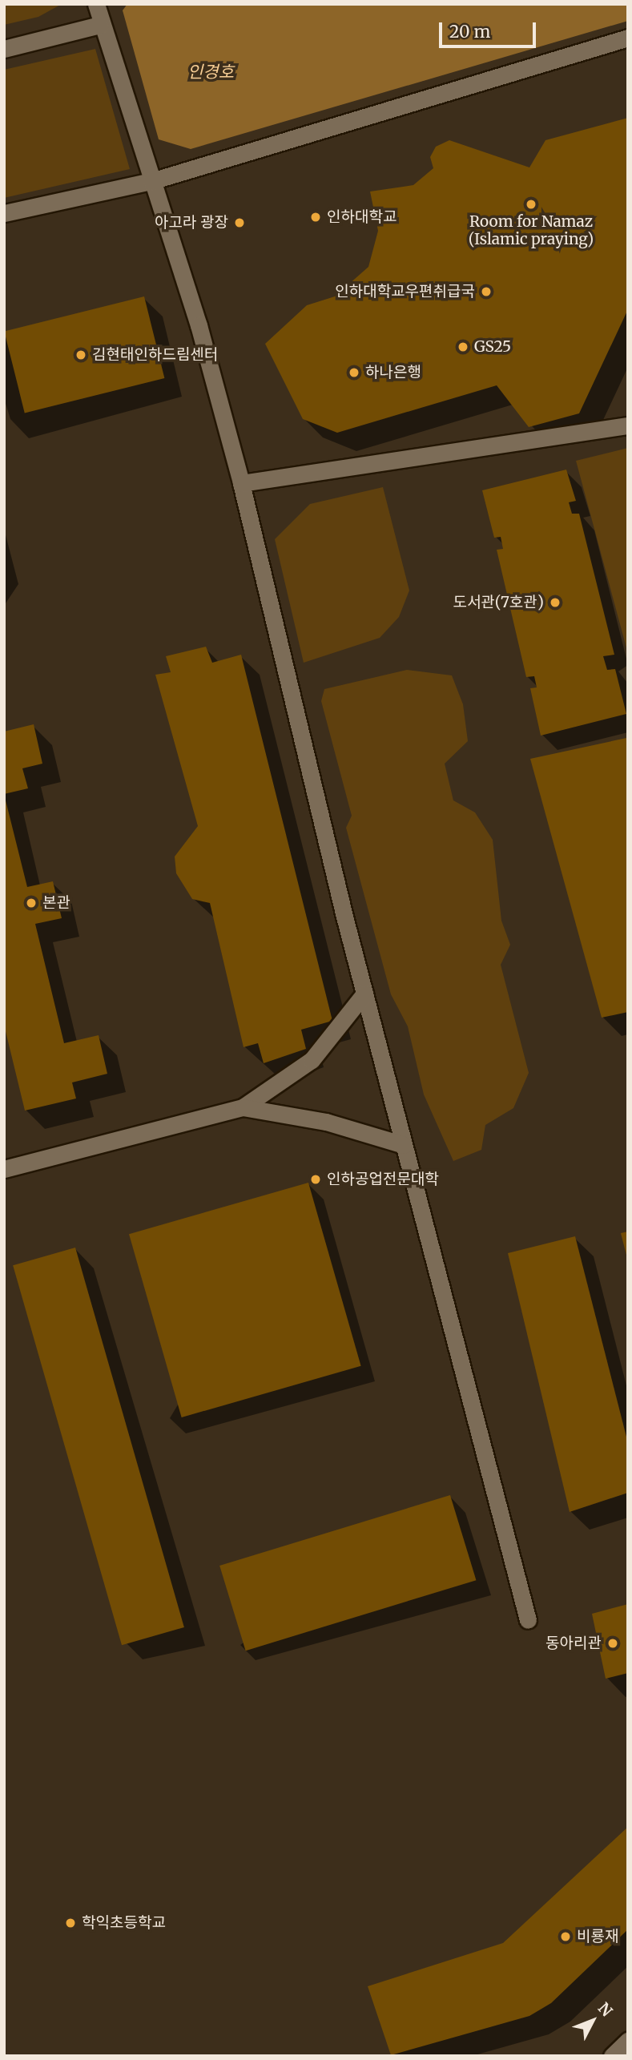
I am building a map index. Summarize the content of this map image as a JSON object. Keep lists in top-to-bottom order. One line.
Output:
{"water":["인경호"],"places":["Room for Namaz (Islamic praying)","인하대학교","아고라 광장","인하대학교우편취급국","GS25","김현태인하드림센터","하나은행","도서관(7호관)","본관","인하공업전문대학","동아리관","학익초등학교","비룡재"],"scale_bar":"20 m","north":"top right"}
